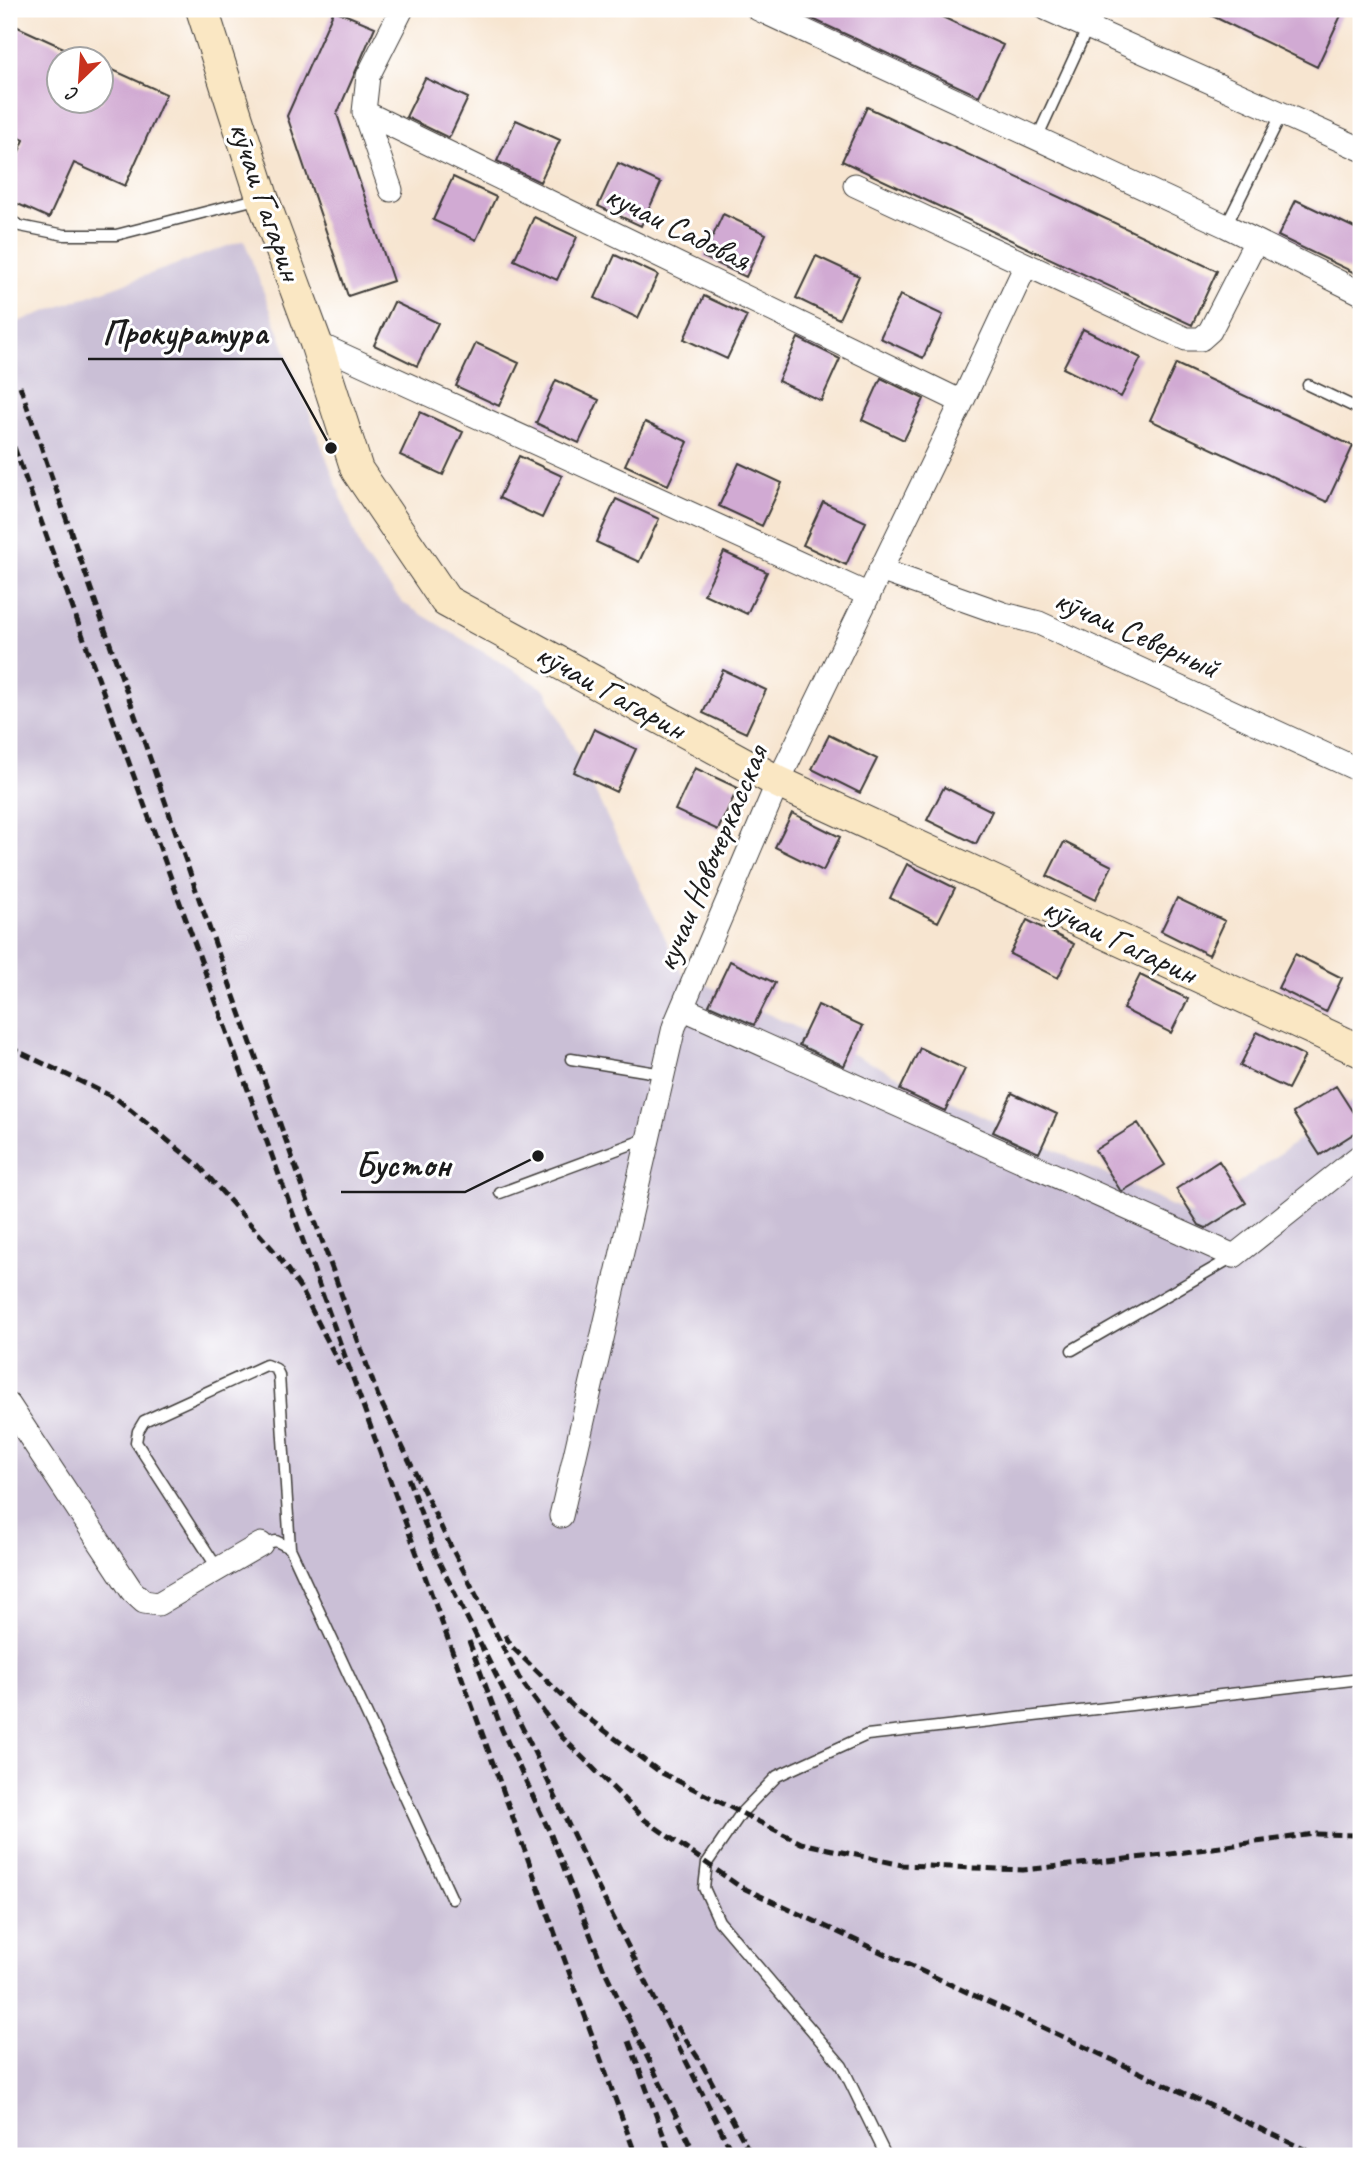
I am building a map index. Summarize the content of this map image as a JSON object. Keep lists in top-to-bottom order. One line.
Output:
{"streets":{"main road":["кӯчаи Гагарин"],"street":["кучаи Садовая","кӯчаи Северный","кучаи Новочеркасская"]},"crossings":[["кӯчаи Гагарин","кучаи Новочеркасская"],["кучаи Садовая","кучаи Новочеркасская"],["кӯчаи Северный","кучаи Новочеркасская"]],"places":["Прокуратура","Бустон"],"north":"bottom left"}
